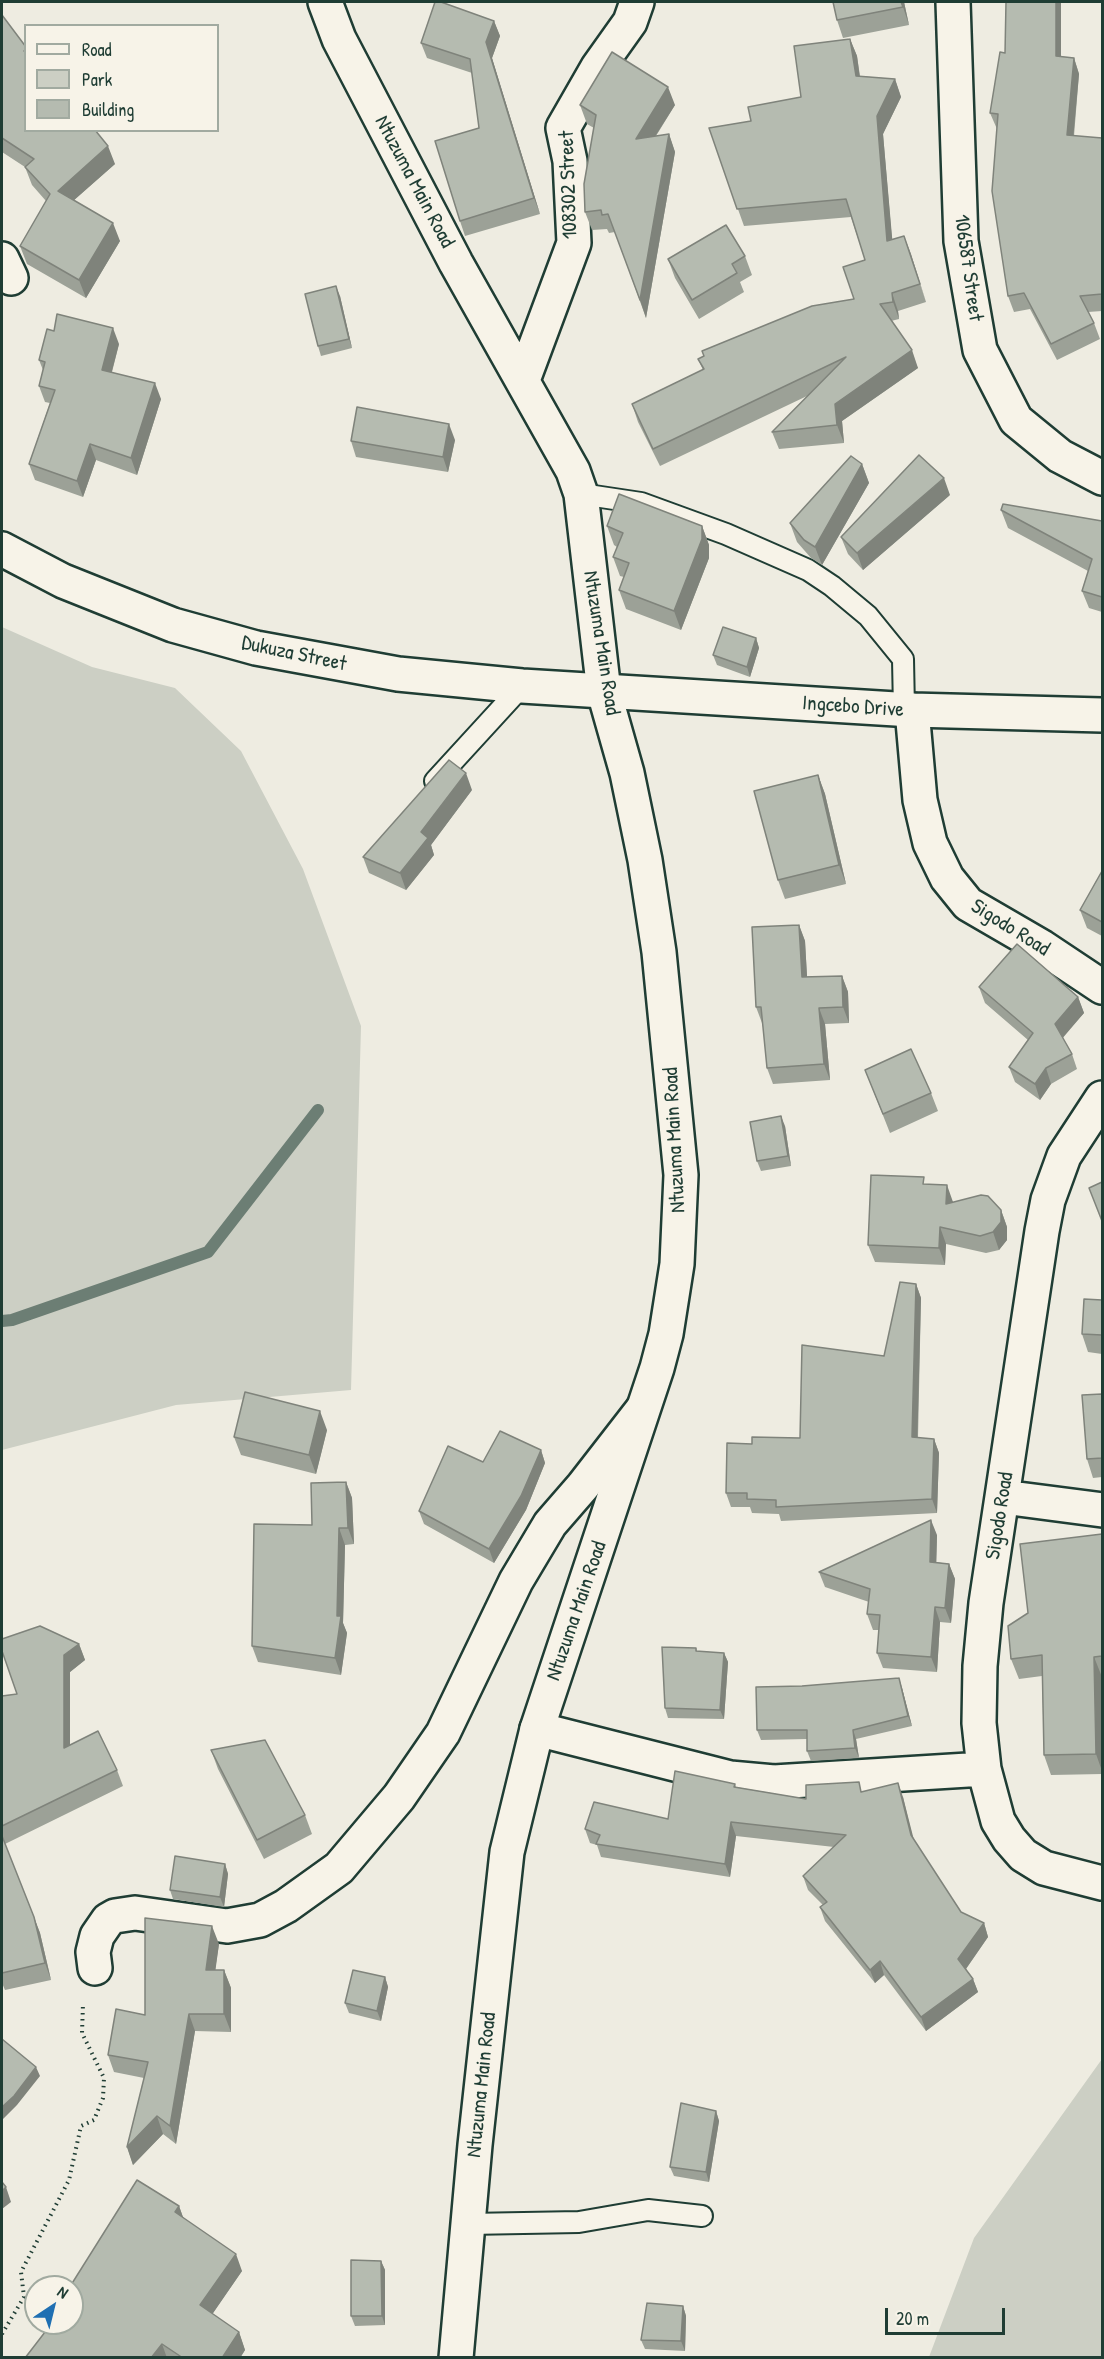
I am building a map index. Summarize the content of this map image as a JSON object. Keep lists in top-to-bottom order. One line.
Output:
{"streets":{"street":["Ntuzuma Main Road","108302 Street","106587 Street","Dukuza Street","Ingcebo Drive","Sigodo Road"]},"crossings":[["Ntuzuma Main Road","108302 Street"],["Ntuzuma Main Road","Dukuza Street"],["Ntuzuma Main Road","Ingcebo Drive"],["Dukuza Street","Ingcebo Drive"],["Ingcebo Drive","Sigodo Road"]],"legend":["Road","Park","Building"],"scale_bar":"20 m","north":"top right"}
